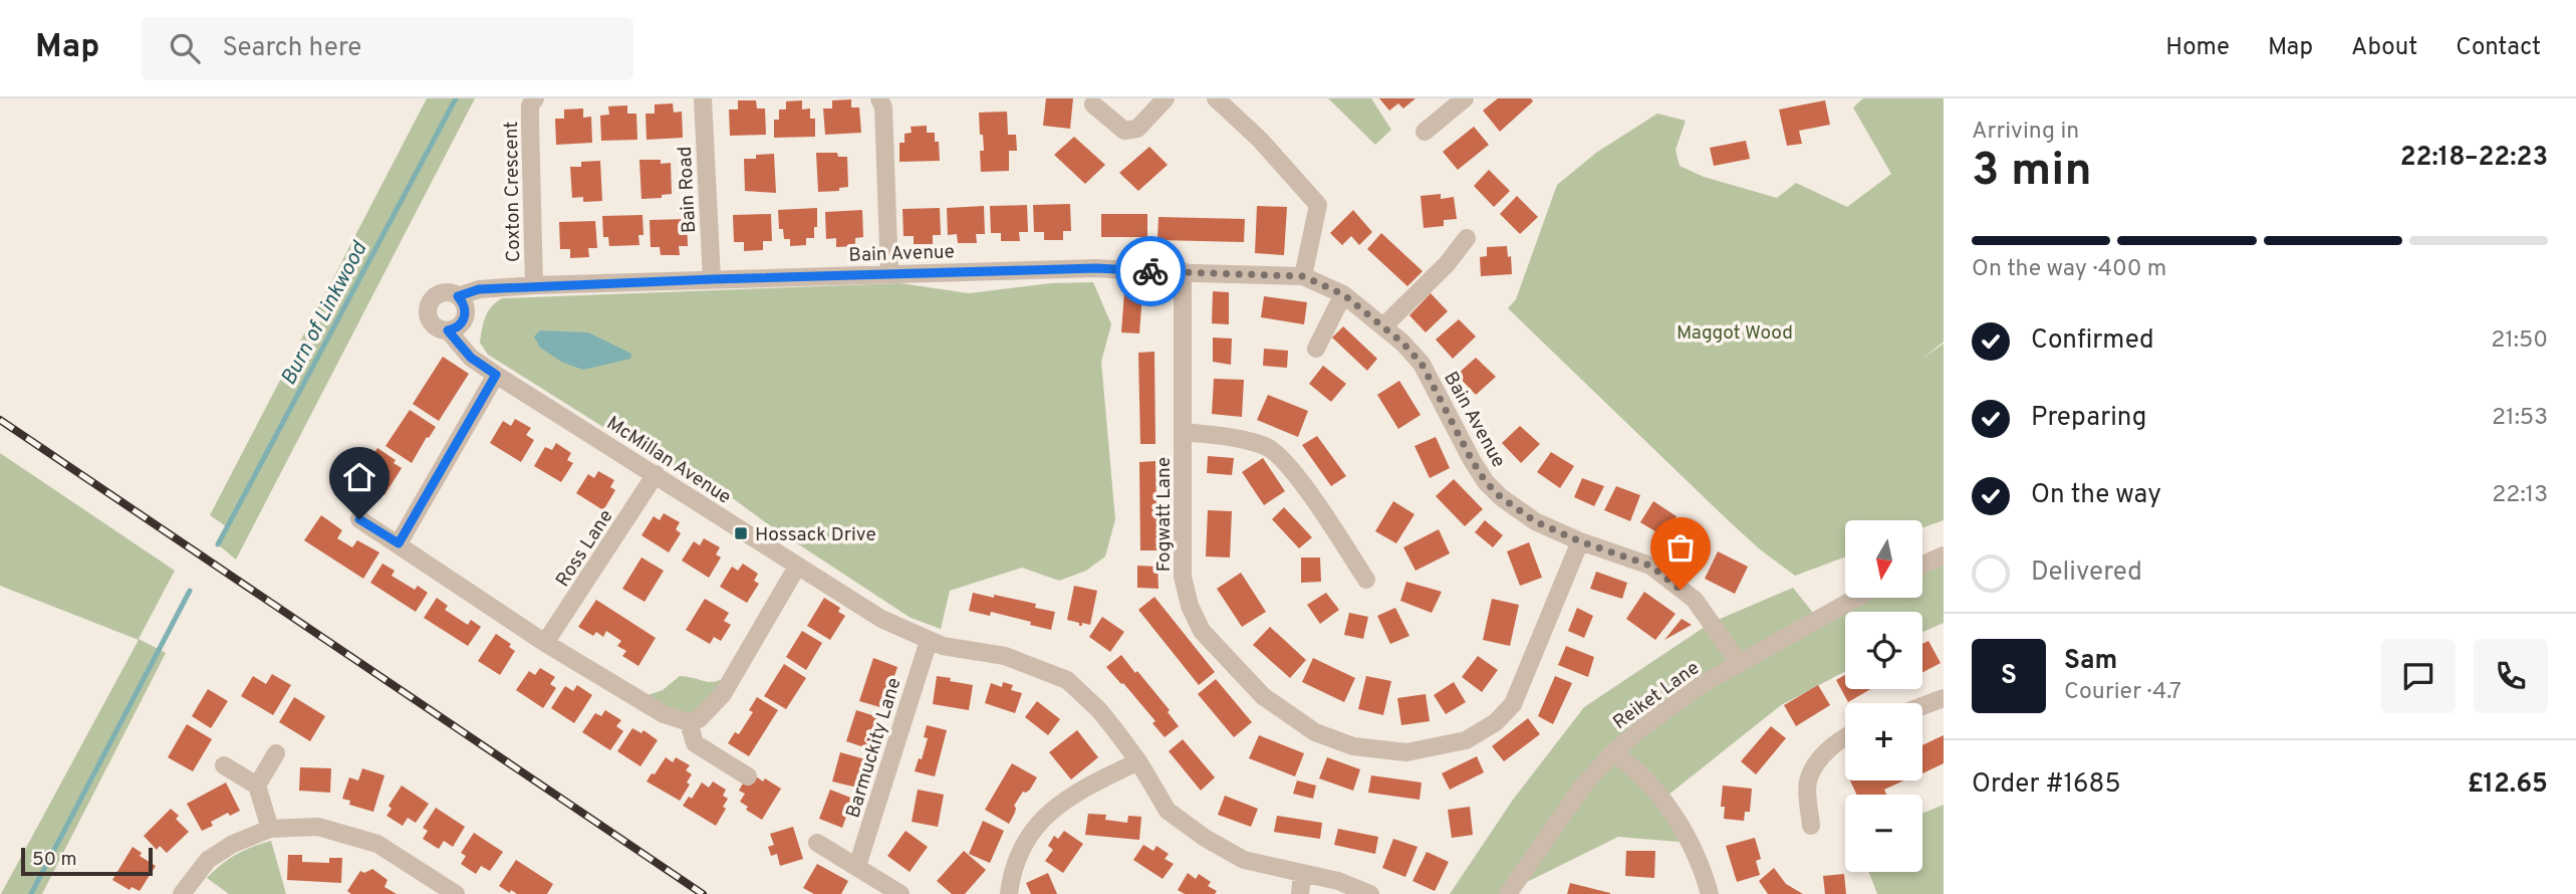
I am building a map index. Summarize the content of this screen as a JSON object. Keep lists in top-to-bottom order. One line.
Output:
{"streets":{"street":["Bain Road","Coxton Crescent","Bain Avenue","McMillan Avenue","Fogwatt Lane","Ross Lane","Reiket Lane","Barmuckity Lane"]},"crossings":[["Bain Road","Bain Avenue"],["Coxton Crescent","Bain Avenue"],["Bain Avenue","McMillan Avenue"],["Bain Avenue","Fogwatt Lane"],["Bain Avenue","Reiket Lane"],["McMillan Avenue","Ross Lane"],["McMillan Avenue","Barmuckity Lane"]],"water":["Burn of Linkwood"],"parks":["Maggot Wood"],"places":{"transit":["Hossack Drive"]},"scale_bar":"50 m","north":"bottom","page":{"header":"Map","search":"Search here","nav":["Home","Map","About","Contact"],"heading":["3 min","Arriving in","22:18–22:23"],"panel":["Sam","Courier · 4.7","Order #1685","£12.65"],"bar":"On the way · 400 m","list":[["Confirmed","21:50"],["Preparing","21:53"],["On the way","22:13"],"Delivered"],"map_buttons":["+","−"],"round":"S","scale":"50 m"}}
